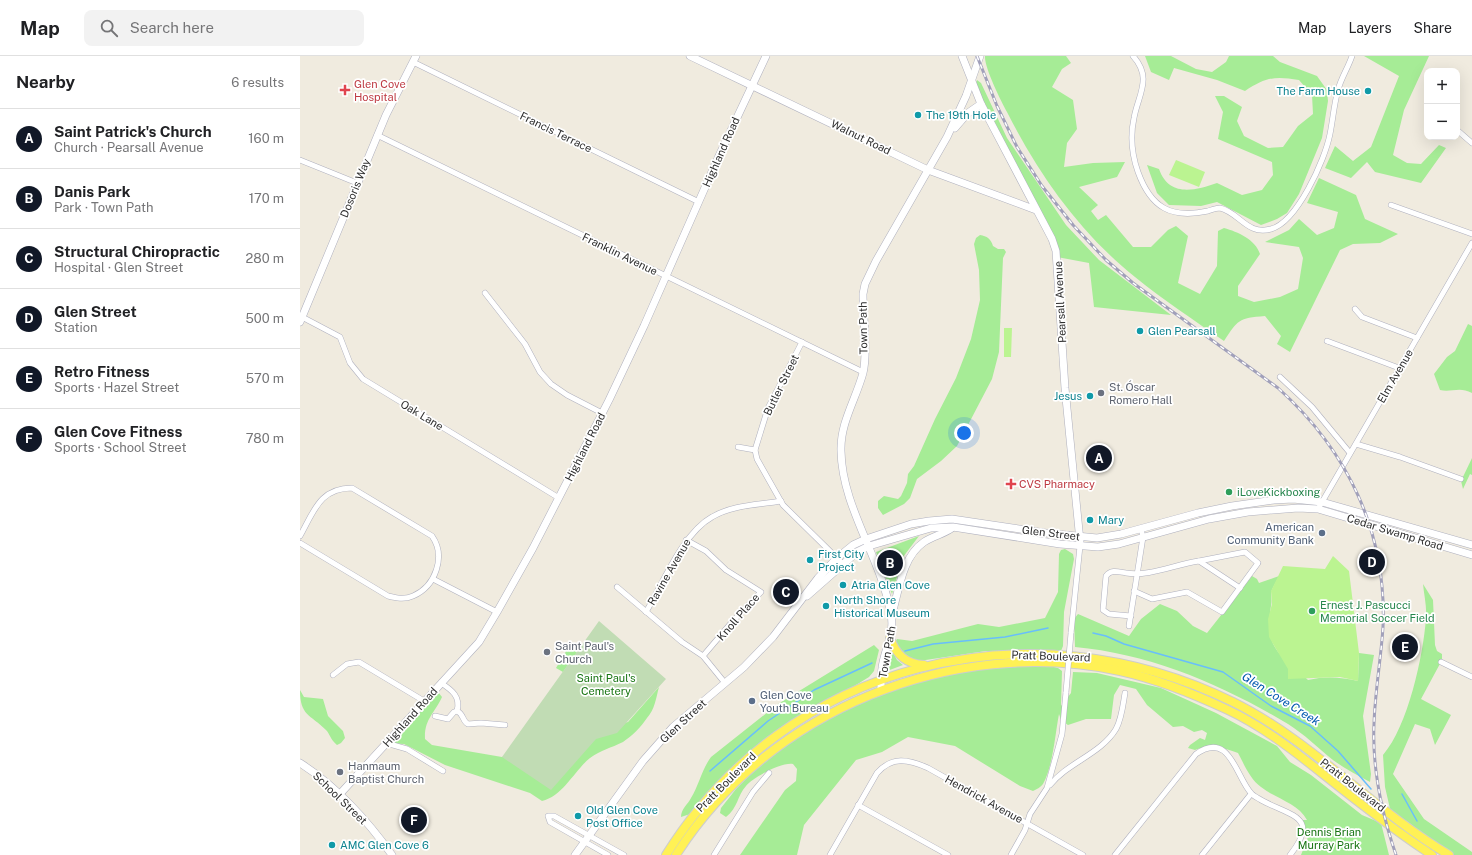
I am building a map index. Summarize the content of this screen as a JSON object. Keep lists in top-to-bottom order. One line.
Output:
{"streets":{"main road":["Walnut Road","Highland Road","Dosoris Way","Pearsall Avenue","Town Path","Cedar Swamp Road","Glen Street","Pratt Boulevard","School Street"],"street":["Francis Terrace","Franklin Avenue","Elm Avenue","Butler Street","Oak Lane","Ravine Avenue","Knoll Place","Hendrick Avenue"]},"crossings":[["Francis Terrace","Highland Road"],["Francis Terrace","Dosoris Way"],["Walnut Road","Highland Road"],["Walnut Road","Pearsall Avenue"],["Walnut Road","Town Path"],["Highland Road","Franklin Avenue"],["Highland Road","Oak Lane"],["Highland Road","School Street"],["Dosoris Way","Franklin Avenue"],["Dosoris Way","Oak Lane"],["Franklin Avenue","Town Path"],["Franklin Avenue","Butler Street"],["Pearsall Avenue","Town Path"],["Pearsall Avenue","Glen Street"],["Pearsall Avenue","Hendrick Avenue"],["Town Path","Glen Street"],["Town Path","Pratt Boulevard"],["Elm Avenue","Cedar Swamp Road"],["Elm Avenue","Glen Street"],["Cedar Swamp Road","Glen Street"],["Glen Street","Hendrick Avenue"],["Ravine Avenue","Knoll Place"]],"water":["Glen Cove Creek"],"parks":["Saint Paul's Cemetery","Dennis Brian Murray Park"],"places":{"health":["Glen Cove Hospital","CVS Pharmacy"],"other":["The Farm House","The 19th Hole","Glen Pearsall","St. Óscar Romero Hall","Jesus","iLoveKickboxing","Mary","American Community Bank","First City Project","Atria Glen Cove","North Shore Historical Museum","Ernest J. Pascucci Memorial Soccer Field","Saint Paul's Church","Glen Cove Youth Bureau","Hanmaum Baptist Church","Old Glen Cove Post Office","AMC Glen Cove 6"]},"page":{"header":"Map","search":"Search here","nav":["Map","Layers","Share"],"heading":["Nearby","6 results"],"map_buttons":["+","−"],"list":[{"mark":"A","name":"Saint Patrick's Church","note":"Church · Pearsall Avenue","value":"160 m"},{"mark":"B","name":"Danis Park","note":"Park · Town Path","value":"170 m"},{"mark":"C","name":"Structural Chiropractic","note":"Hospital · Glen Street","value":"280 m"},{"mark":"D","name":"Glen Street","note":"Station","value":"500 m"},{"mark":"E","name":"Retro Fitness","note":"Sports · Hazel Street","value":"570 m"},{"mark":"F","name":"Glen Cove Fitness","note":"Sports · School Street","value":"780 m"}],"pins":["A","D","B","C","E","F"]}}
